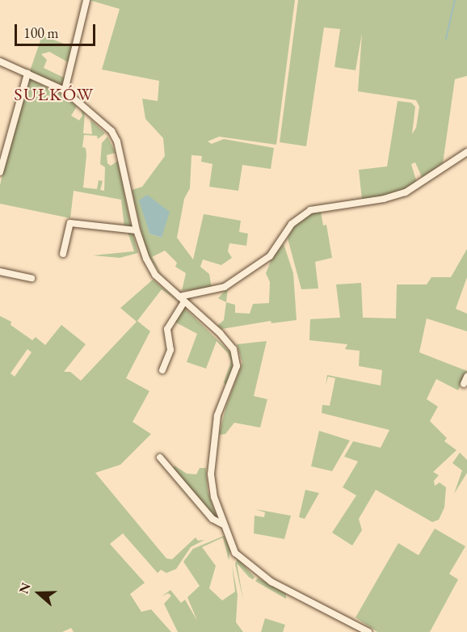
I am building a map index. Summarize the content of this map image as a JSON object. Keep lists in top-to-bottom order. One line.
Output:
{"districts":["SUŁKÓW"],"scale_bar":"100 m","north":"left"}
